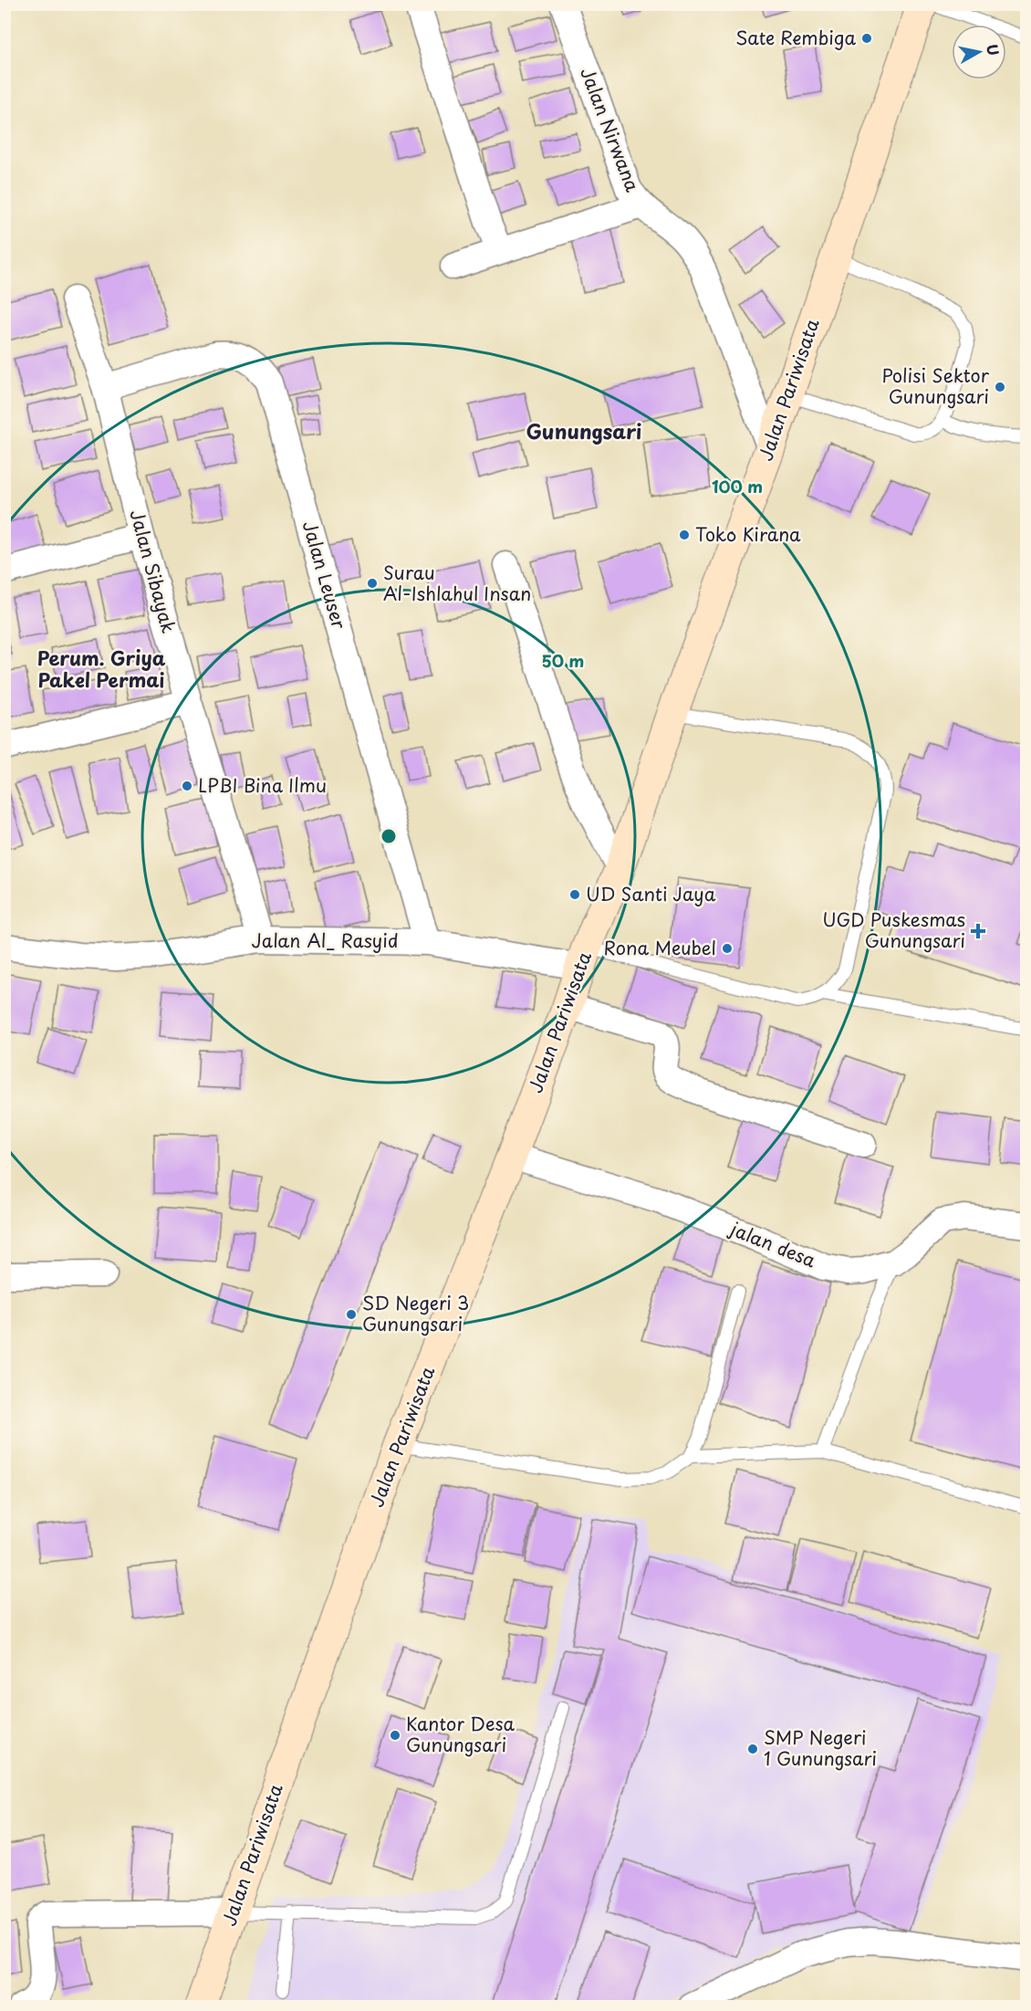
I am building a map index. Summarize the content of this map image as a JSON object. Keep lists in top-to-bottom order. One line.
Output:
{"streets":{"main road":["Jalan Pariwisata"],"street":["Jalan Nirwana","Jalan Sibayak","Jalan Leuser","Jalan Al_ Rasyid","jalan desa"]},"crossings":[["Jalan Nirwana","Jalan Pariwisata"],["Jalan Pariwisata","Jalan Al_ Rasyid"],["Jalan Pariwisata","jalan desa"],["Jalan Sibayak","Jalan Leuser"],["Jalan Sibayak","Jalan Al_ Rasyid"],["Jalan Leuser","Jalan Al_ Rasyid"]],"districts":["Gunungsari","Perum. Griya Pakel Permai"],"places":{"other":["Sate Rembiga","Polisi Sektor Gunungsari","Toko Kirana","Surau Al-Ishlahul Insan","LPBI Bina Ilmu","UD Santi Jaya","Rona Meubel","SD Negeri 3 Gunungsari","Kantor Desa Gunungsari","SMP Negeri 1 Gunungsari"],"health":["UGD Puskesmas Gunungsari"]},"north":"right","rings":["100 m","50 m"]}
